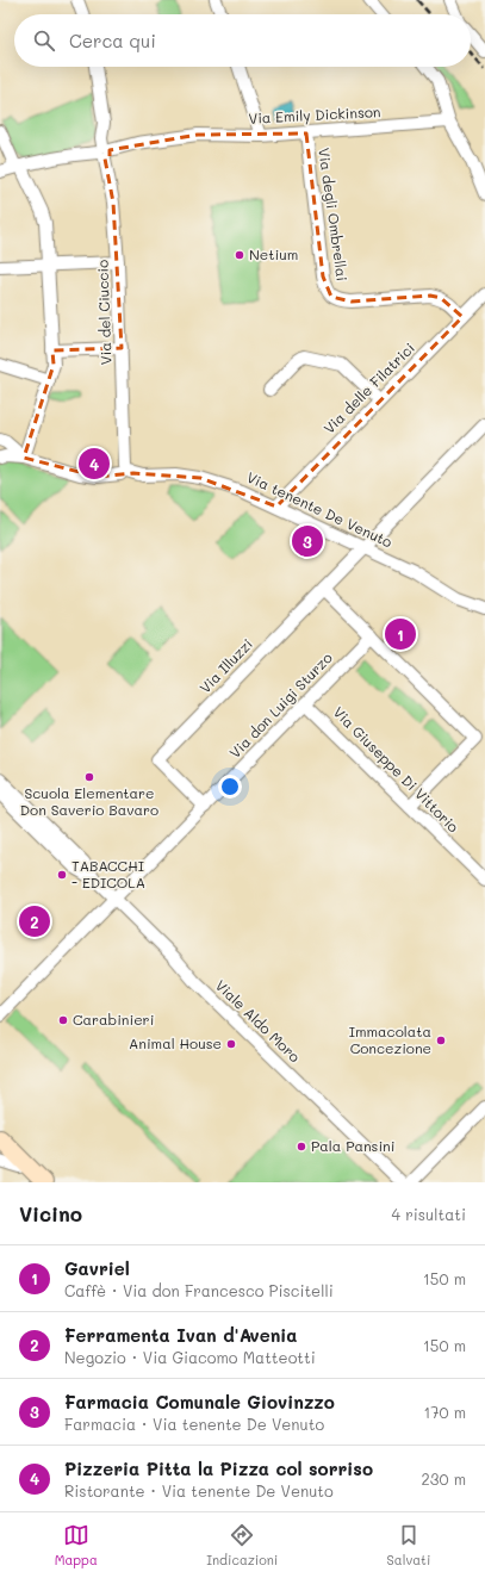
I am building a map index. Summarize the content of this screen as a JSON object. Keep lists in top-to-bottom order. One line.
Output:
{"streets":{"street":["Via Emily Dickinson","Via degli Ombrellai","Via del Ciuccio","Via delle Filatrici","Via tenente De Venuto","Via Illuzzi","Via don Luigi Sturzo","Via Giuseppe Di Vittorio","Viale Aldo Moro"]},"crossings":[["Via Emily Dickinson","Via degli Ombrellai"],["Via Emily Dickinson","Via del Ciuccio"],["Via degli Ombrellai","Via delle Filatrici"],["Via del Ciuccio","Via tenente De Venuto"],["Via delle Filatrici","Via tenente De Venuto"],["Via tenente De Venuto","Via Illuzzi"],["Via Illuzzi","Via don Luigi Sturzo"],["Via don Luigi Sturzo","Via Giuseppe Di Vittorio"],["Via don Luigi Sturzo","Viale Aldo Moro"]],"places":["Netium","Scuola Elementare Don Saverio Bavaro","TABACCHI - EDICOLA","Carabinieri","Immacolata Concezione","Animal House","Pala Pansini"],"page":{"search":"Cerca qui","pins":["4","3","1","2"],"heading":["Vicino","4 risultati"],"list":[{"mark":"1","name":"Gavriel","note":"Caffè · Via don Francesco Piscitelli","value":"150 m"},{"mark":"2","name":"Ferramenta Ivan d'Avenia","note":"Negozio · Via Giacomo Matteotti","value":"150 m"},{"mark":"3","name":"Farmacia Comunale Giovinzzo","note":"Farmacia · Via tenente De Venuto","value":"170 m"},{"mark":"4","name":"Pizzeria Pitta la Pizza col sorriso","note":"Ristorante · Via tenente De Venuto","value":"230 m"}],"nav":["Mappa","Indicazioni","Salvati"]}}
